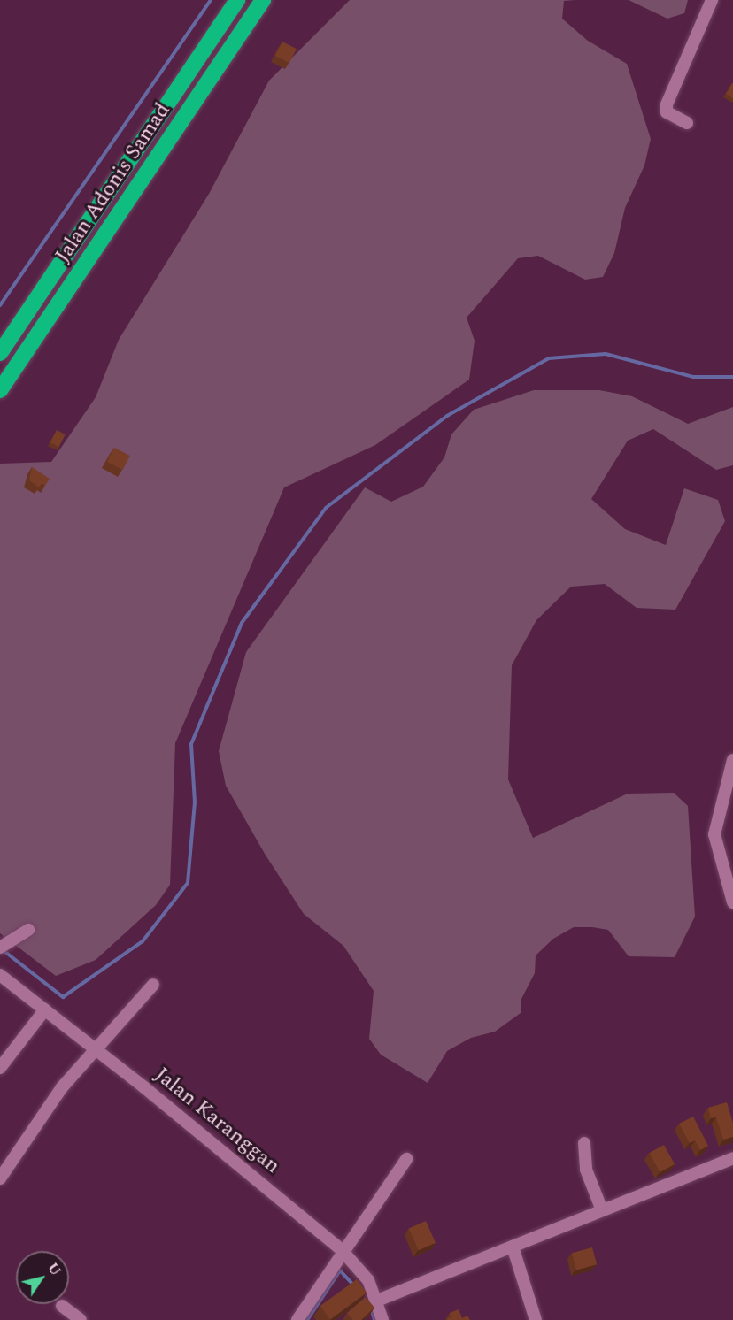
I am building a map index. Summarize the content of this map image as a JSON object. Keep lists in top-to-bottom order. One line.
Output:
{"streets":{"highway":["Jalan Adonis Samad"],"street":["Jalan Karanggan"]},"north":"top right"}
